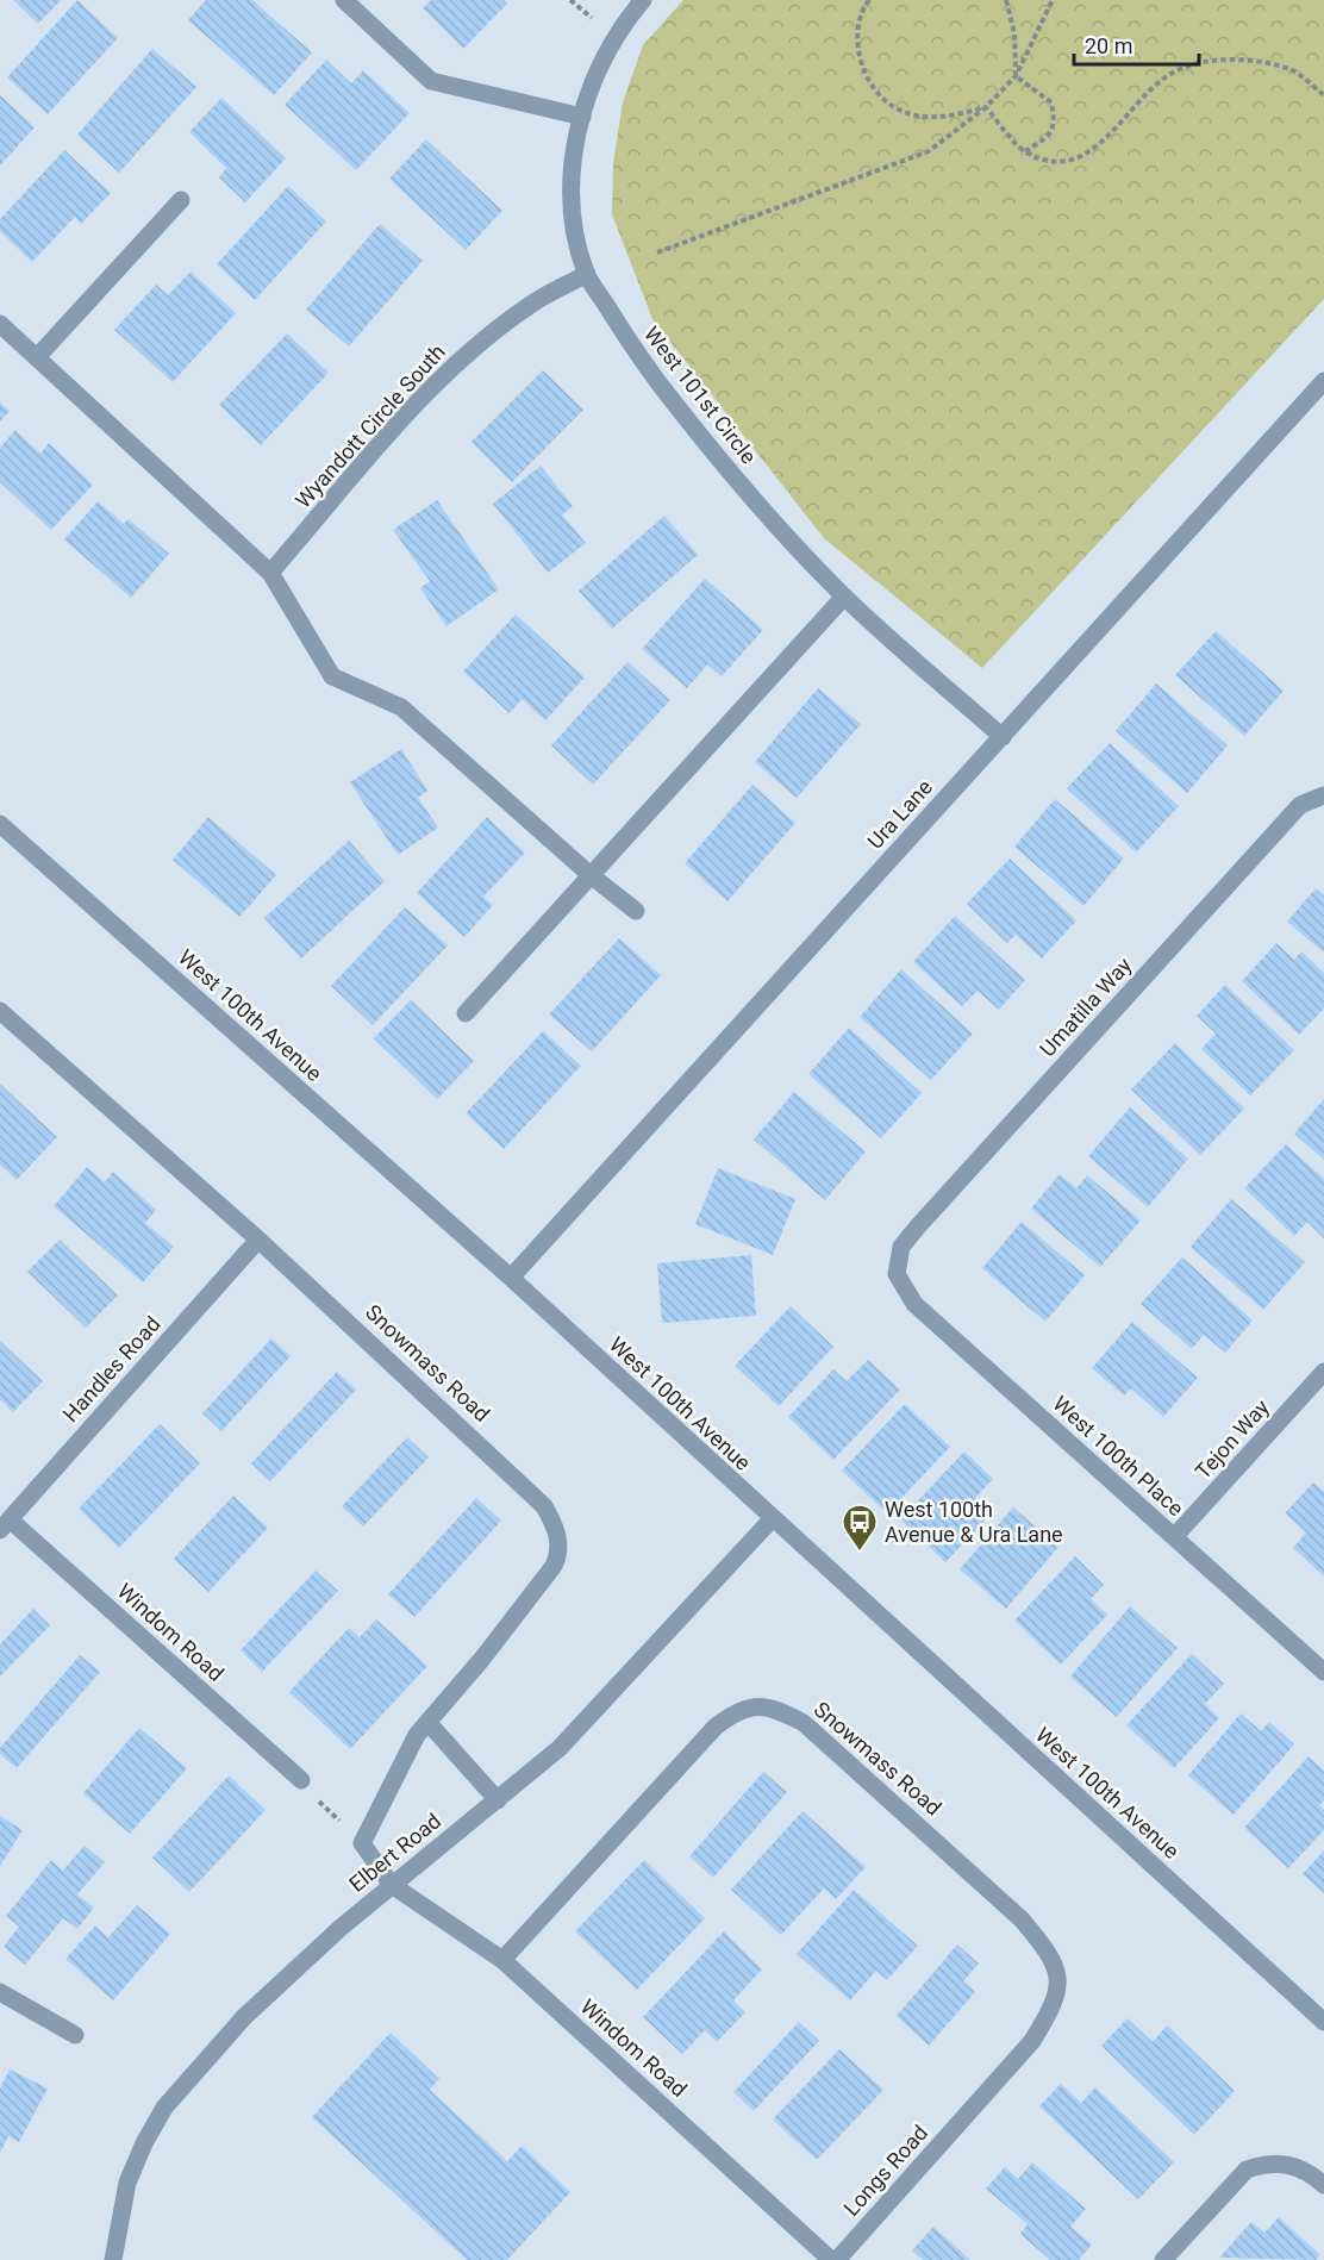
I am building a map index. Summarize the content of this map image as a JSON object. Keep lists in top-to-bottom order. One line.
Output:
{"streets":{"street":["West 101st Circle","Wyandott Circle South","Ura Lane","Umatilla Way","West 100th Avenue","Snowmass Road","Handles Road","Tejon Way","West 100th Place","Windom Road","Elbert Road","Longs Road"]},"crossings":[["West 101st Circle","Wyandott Circle South"],["West 101st Circle","Ura Lane"],["Ura Lane","West 100th Avenue"],["Umatilla Way","West 100th Place"],["West 100th Avenue","Elbert Road"],["Snowmass Road","Handles Road"],["Snowmass Road","Windom Road"],["Snowmass Road","Longs Road"],["Handles Road","Windom Road"],["Tejon Way","West 100th Place"],["Windom Road","Elbert Road"]],"places":{"bus stop":["West 100th Avenue & Ura Lane"]},"scale_bar":"20 m"}
